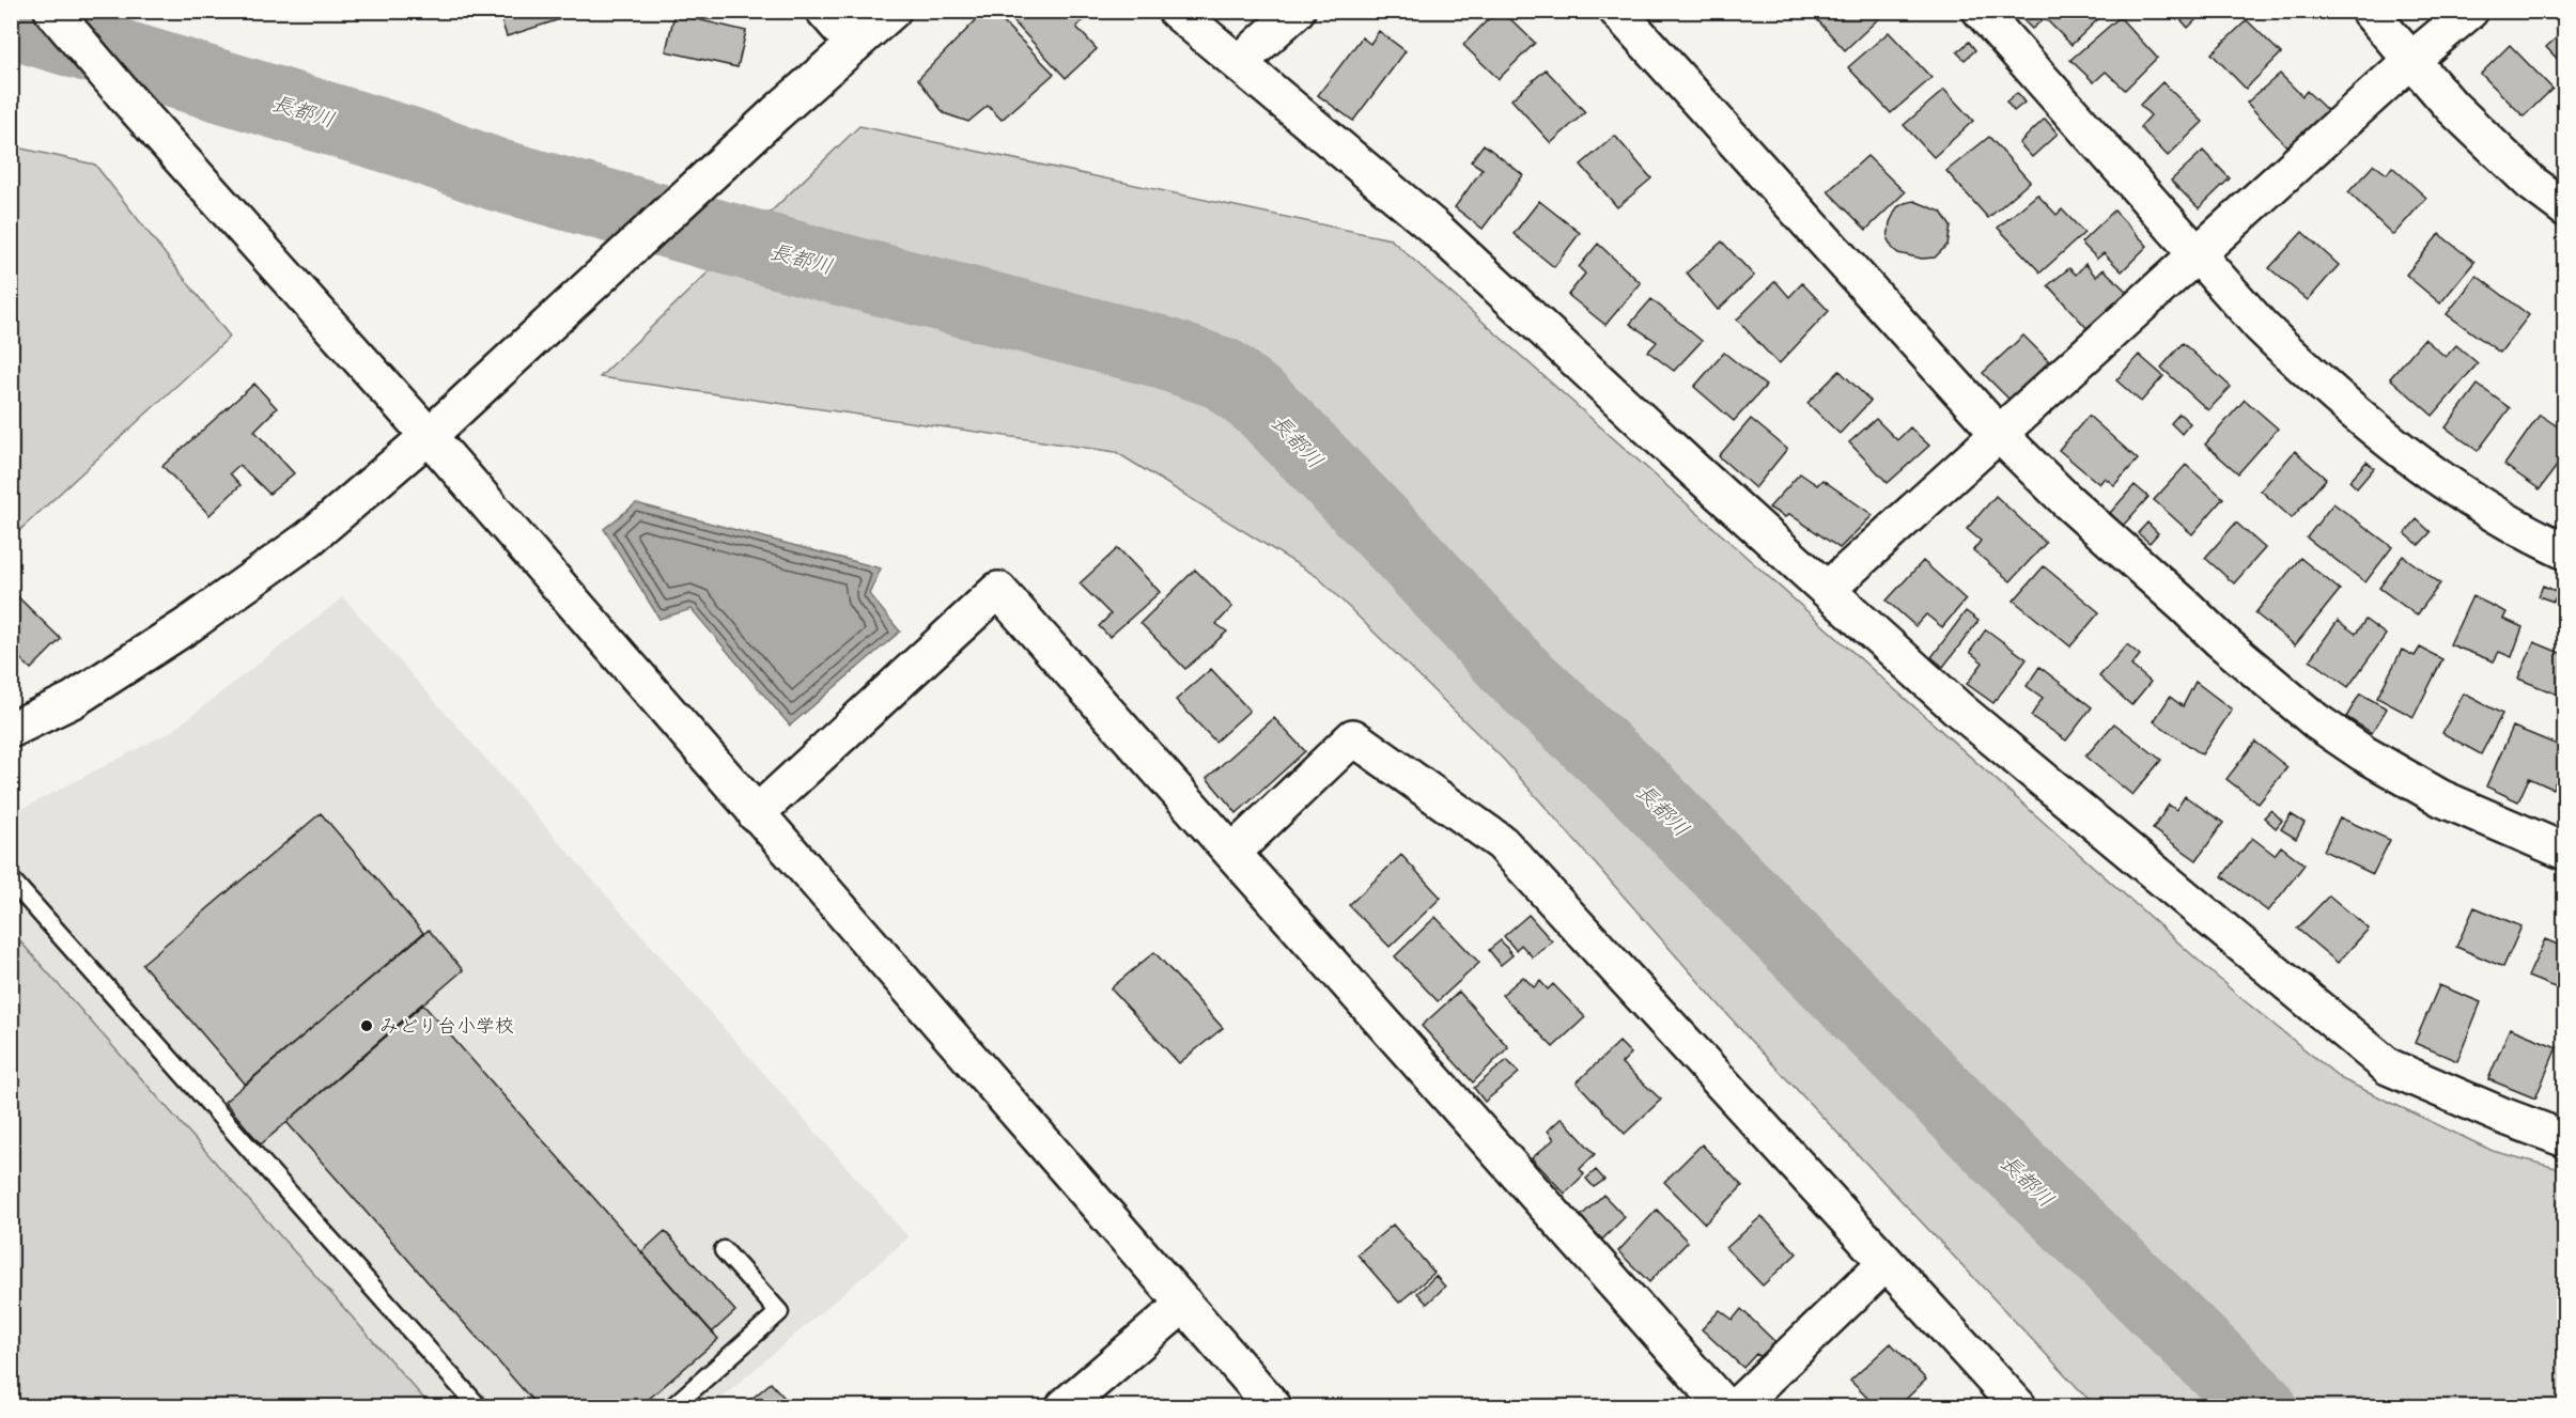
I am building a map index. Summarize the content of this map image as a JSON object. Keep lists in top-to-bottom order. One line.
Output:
{"water":["長都川"],"places":["みどり台小学校"]}
